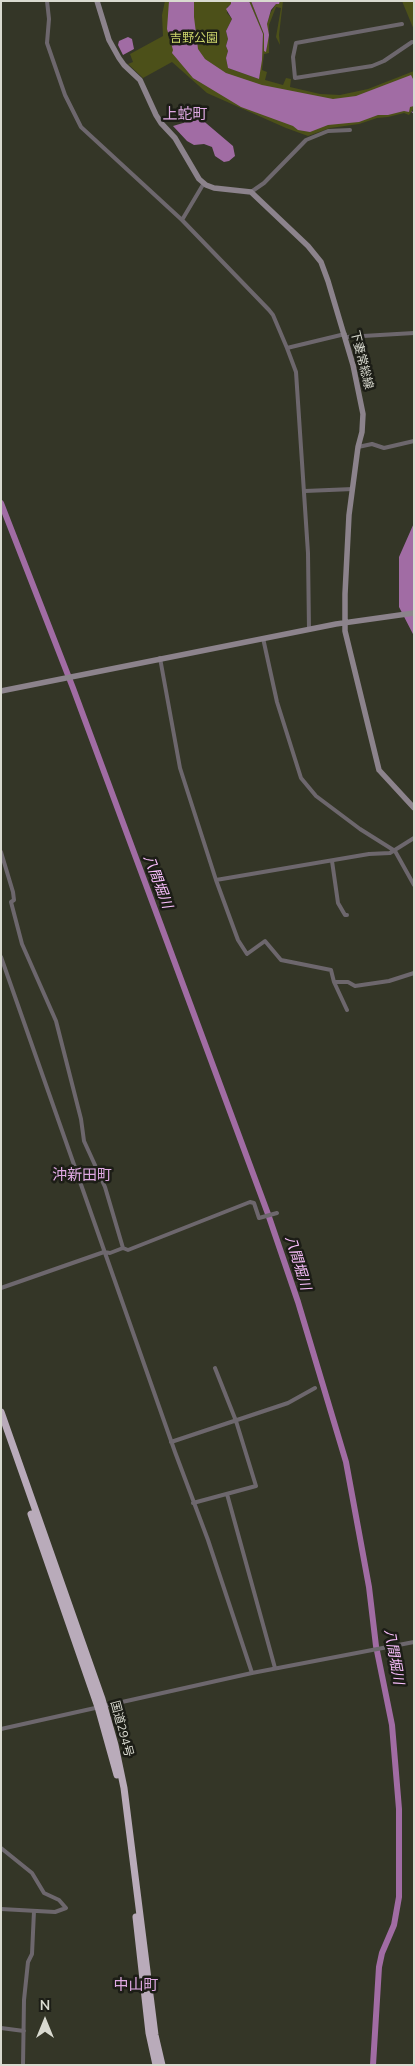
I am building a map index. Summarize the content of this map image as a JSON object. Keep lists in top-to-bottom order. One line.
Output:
{"streets":{"highway":["国道294号"],"main road":["下妻常総線"]},"districts":["上蛇町","沖新田町","中山町"],"water":["八間堀川"],"parks":["吉野公園"],"north":"top"}
